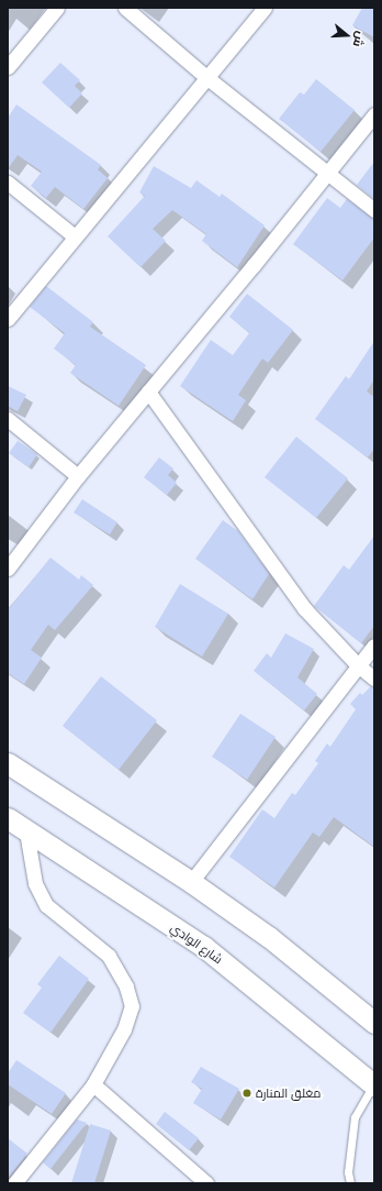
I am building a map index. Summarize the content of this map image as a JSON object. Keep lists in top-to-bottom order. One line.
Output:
{"streets":{"main road":["شارع الوادي"]},"places":["مغلق المنارة"],"north":"right"}
